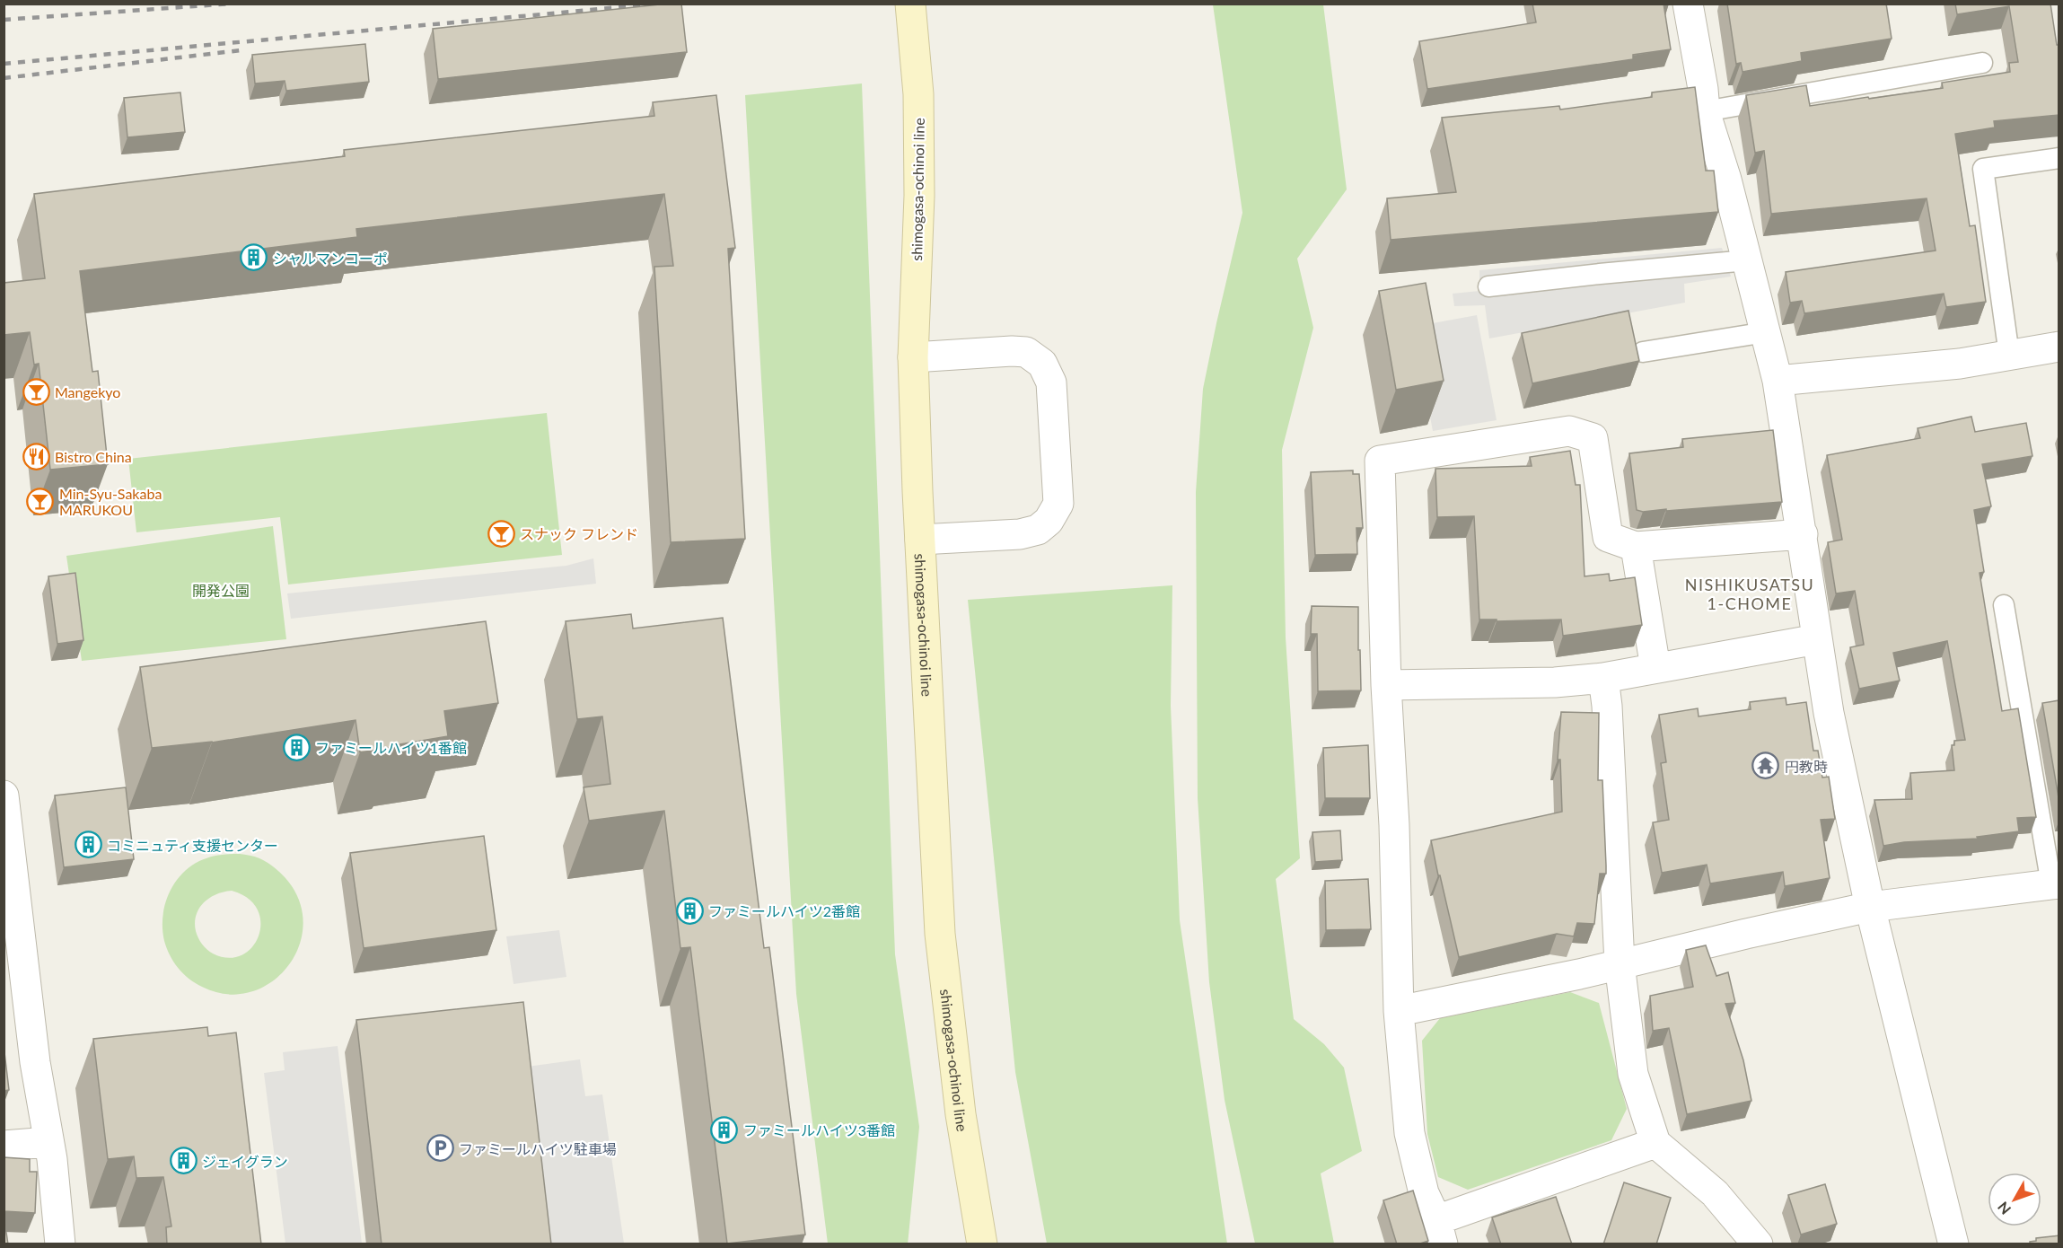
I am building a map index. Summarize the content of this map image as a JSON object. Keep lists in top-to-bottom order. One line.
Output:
{"streets":{"main road":["shimogasa-ochinoi line"]},"districts":["NISHIKUSATSU 1-CHOME"],"parks":["開発公園"],"places":{"building":["シャルマンコーポ","ファミールハイツ1番館","コミニュティ支援センター","ファミールハイツ2番館","ファミールハイツ3番館","ジェイグラン"],"bar":["Mangekyo","Min-Syu-Sakaba MARUKOU","スナック フレンド"],"restaurant":["Bistro China"],"temple":["円教時"],"parking":["ファミールハイツ駐車場"]},"north":"bottom left"}
